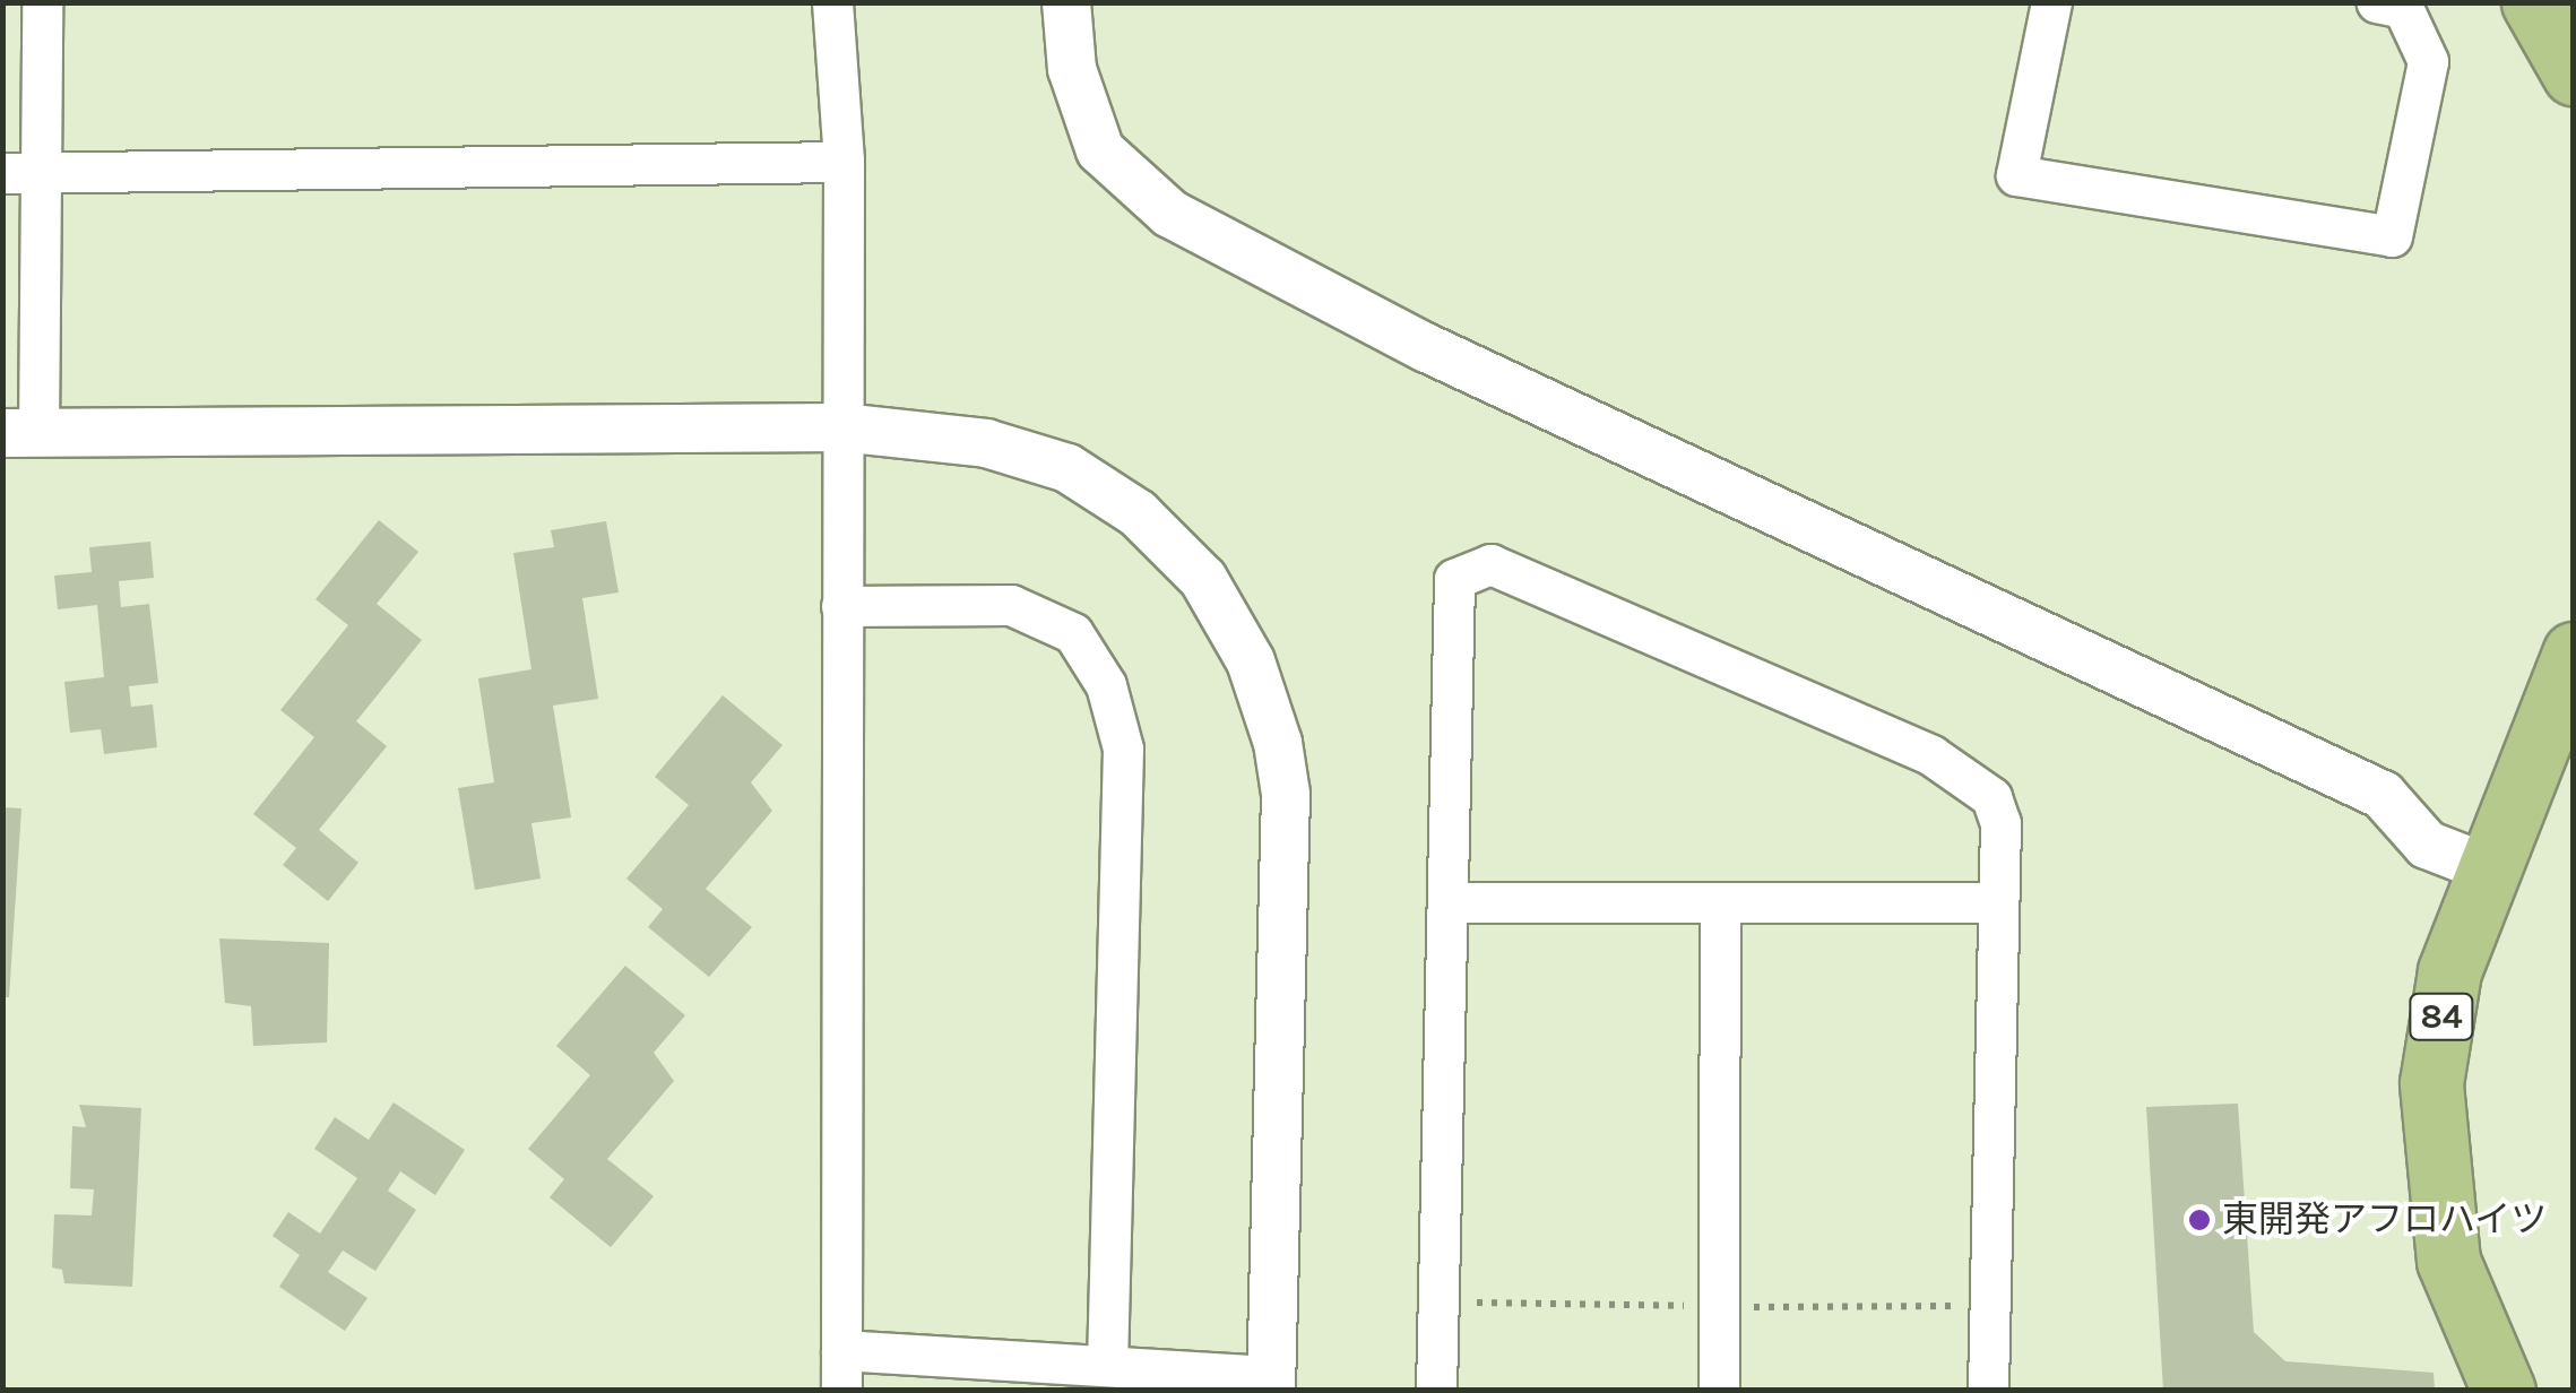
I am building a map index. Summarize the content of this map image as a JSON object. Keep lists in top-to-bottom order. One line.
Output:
{"streets":{"main road":["84"]},"places":["東開発アフロハイツ"]}
